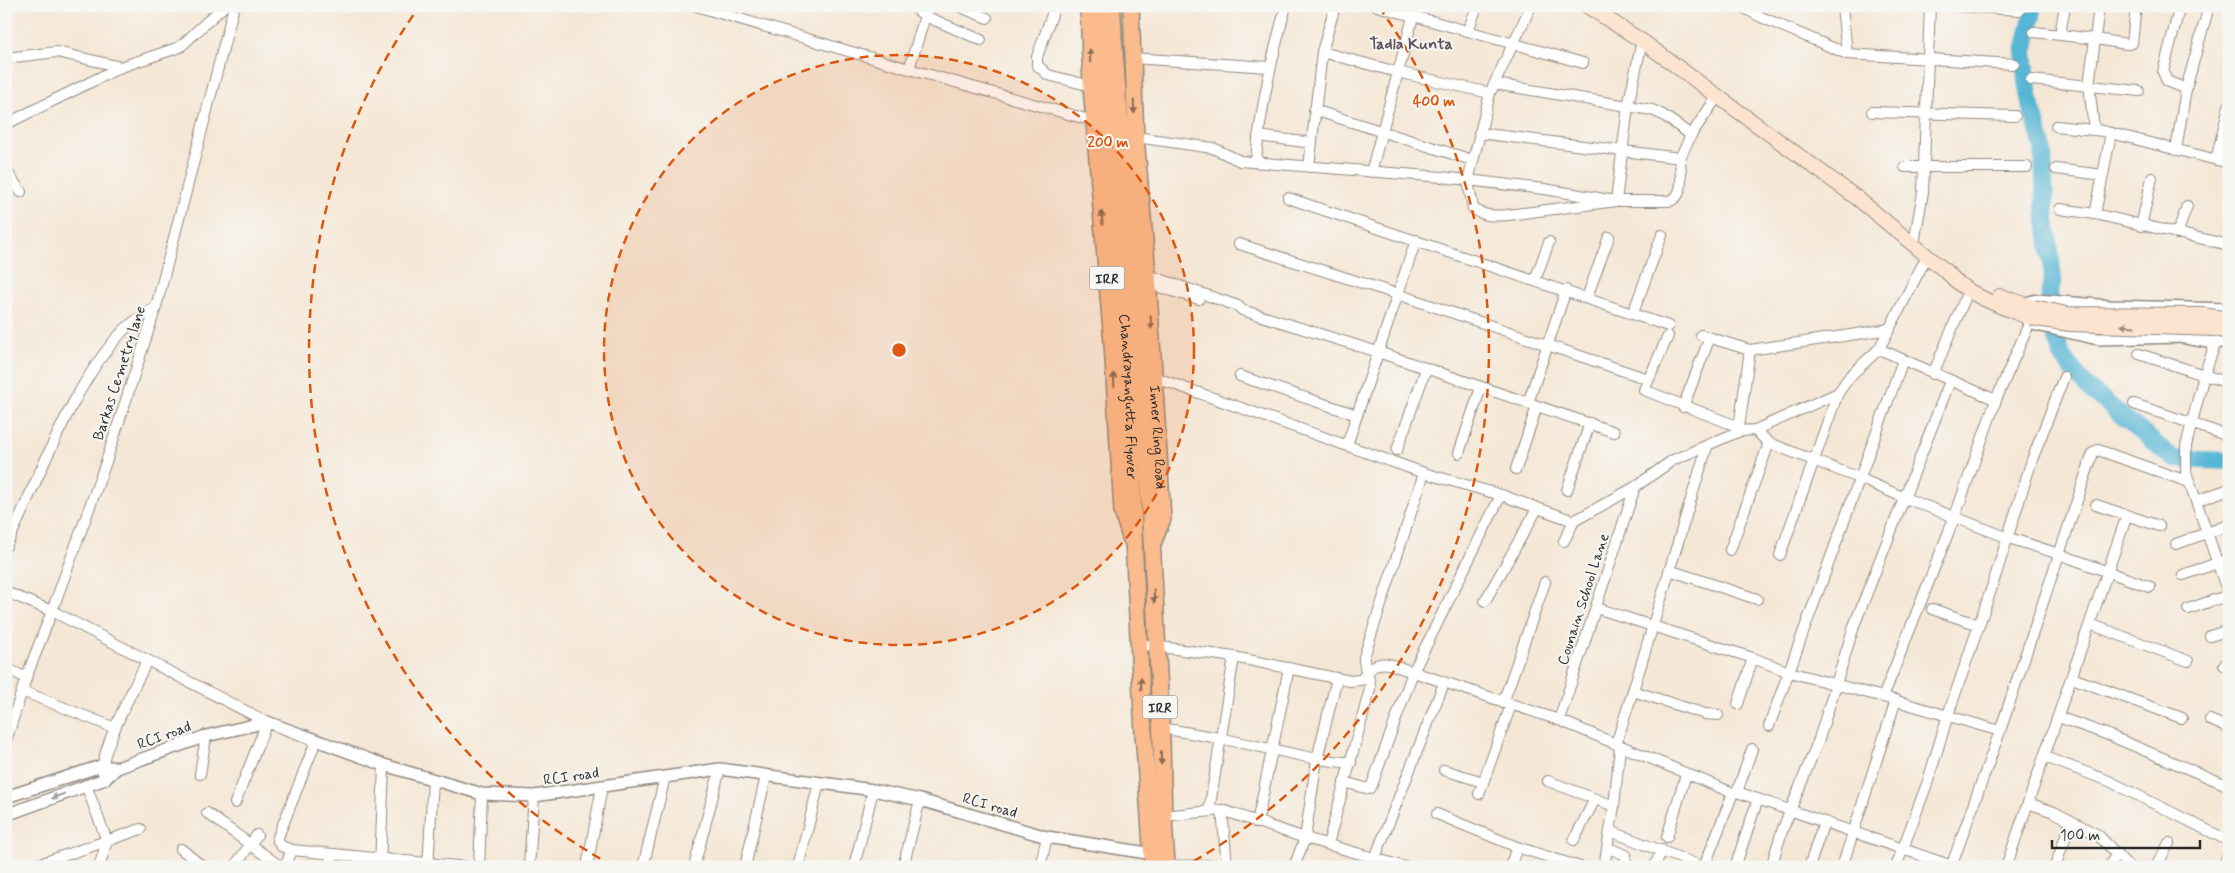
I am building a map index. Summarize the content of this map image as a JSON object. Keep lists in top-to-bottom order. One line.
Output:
{"streets":{"highway":["IRR","Chandrayangutta Flyover","Inner Ring Road"],"street":["Barkas Cemetry lane","Counain School Lane","RCI road"]},"crossings":[["IRR","Chandrayangutta Flyover"],["IRR","RCI road"],["Chandrayangutta Flyover","Inner Ring Road"]],"districts":["Tadla Kunta"],"scale_bar":"100 m","rings":["400 m","200 m"]}
